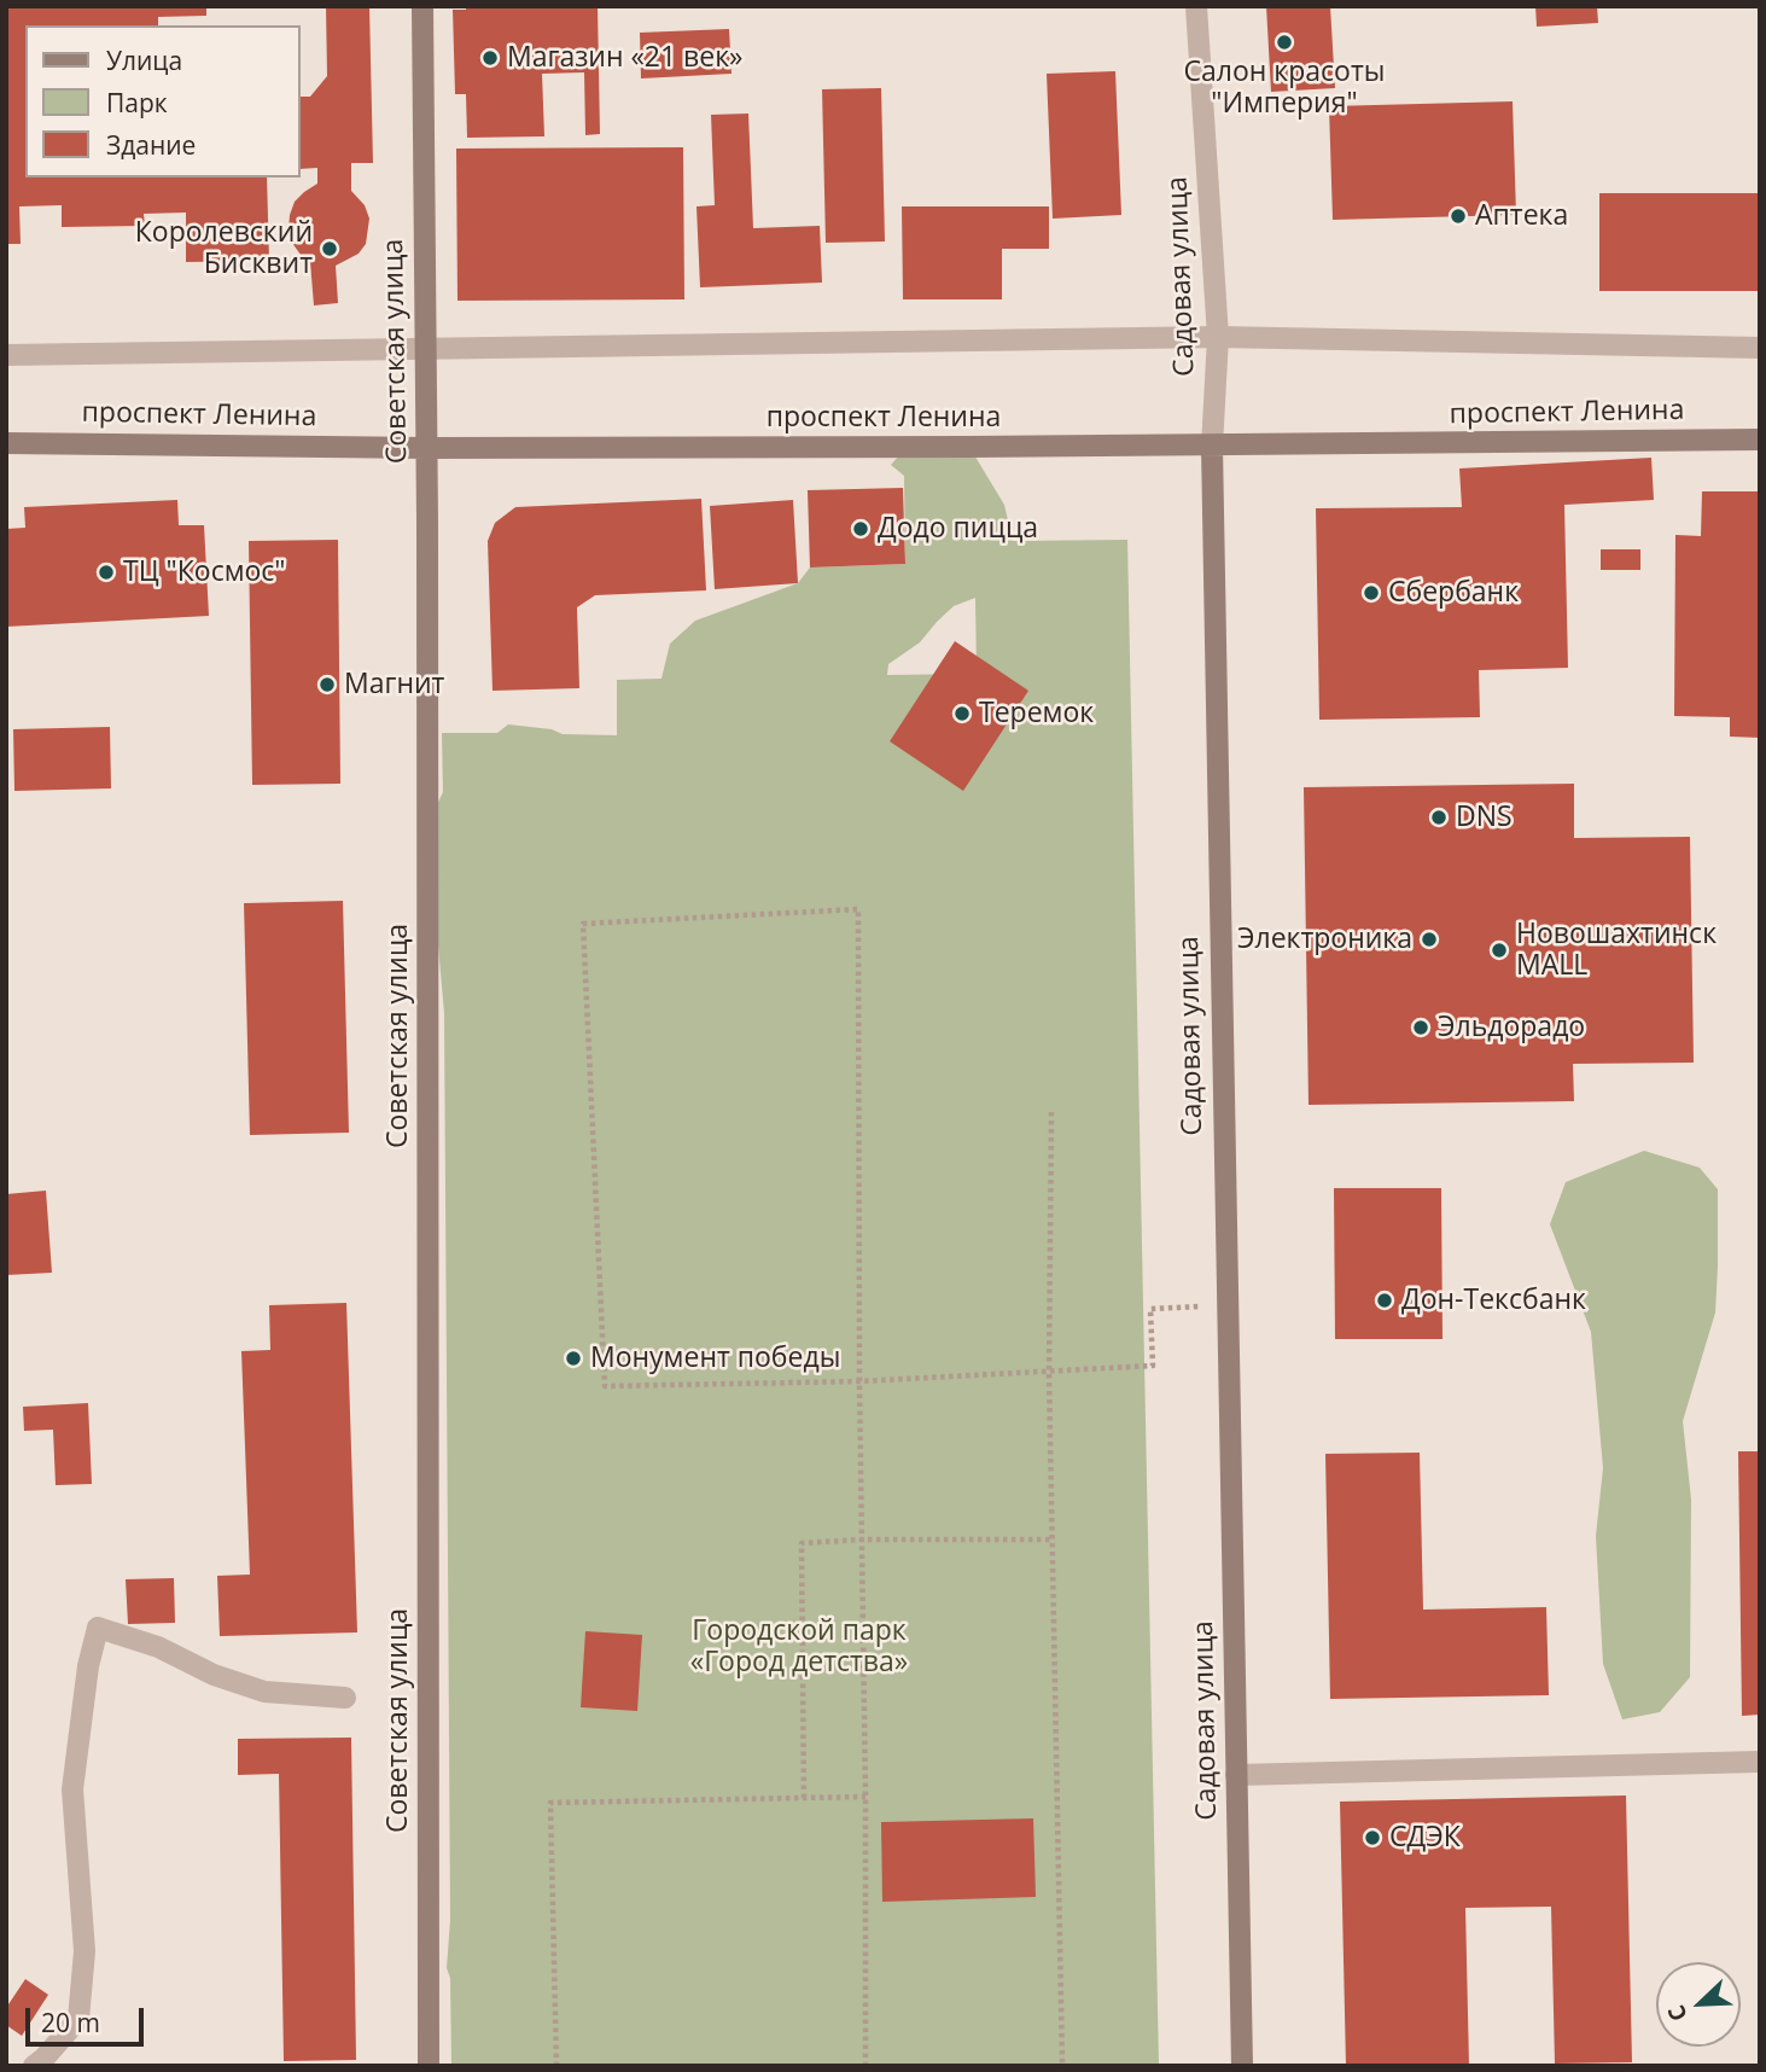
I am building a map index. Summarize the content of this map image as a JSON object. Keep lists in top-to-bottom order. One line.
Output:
{"streets":{"street":["Садовая улица","Советская улица","проспект Ленина"]},"crossings":[["Садовая улица","проспект Ленина"],["Советская улица","проспект Ленина"]],"parks":["Городской парк «Город детства»"],"places":["Салон красоты \"Империя\"","Магазин «21 век»","Аптека","Королевский Бисквит","Додо пицца","ТЦ \"Космос\"","Сбербанк","Магнит","Теремок","DNS","Электроника","Новошахтинск MALL","Эльдорадо","Дон-Тексбанк","Монумент победы","СДЭК"],"legend":["Улица","Парк","Здание"],"scale_bar":"20 m","north":"bottom left"}
